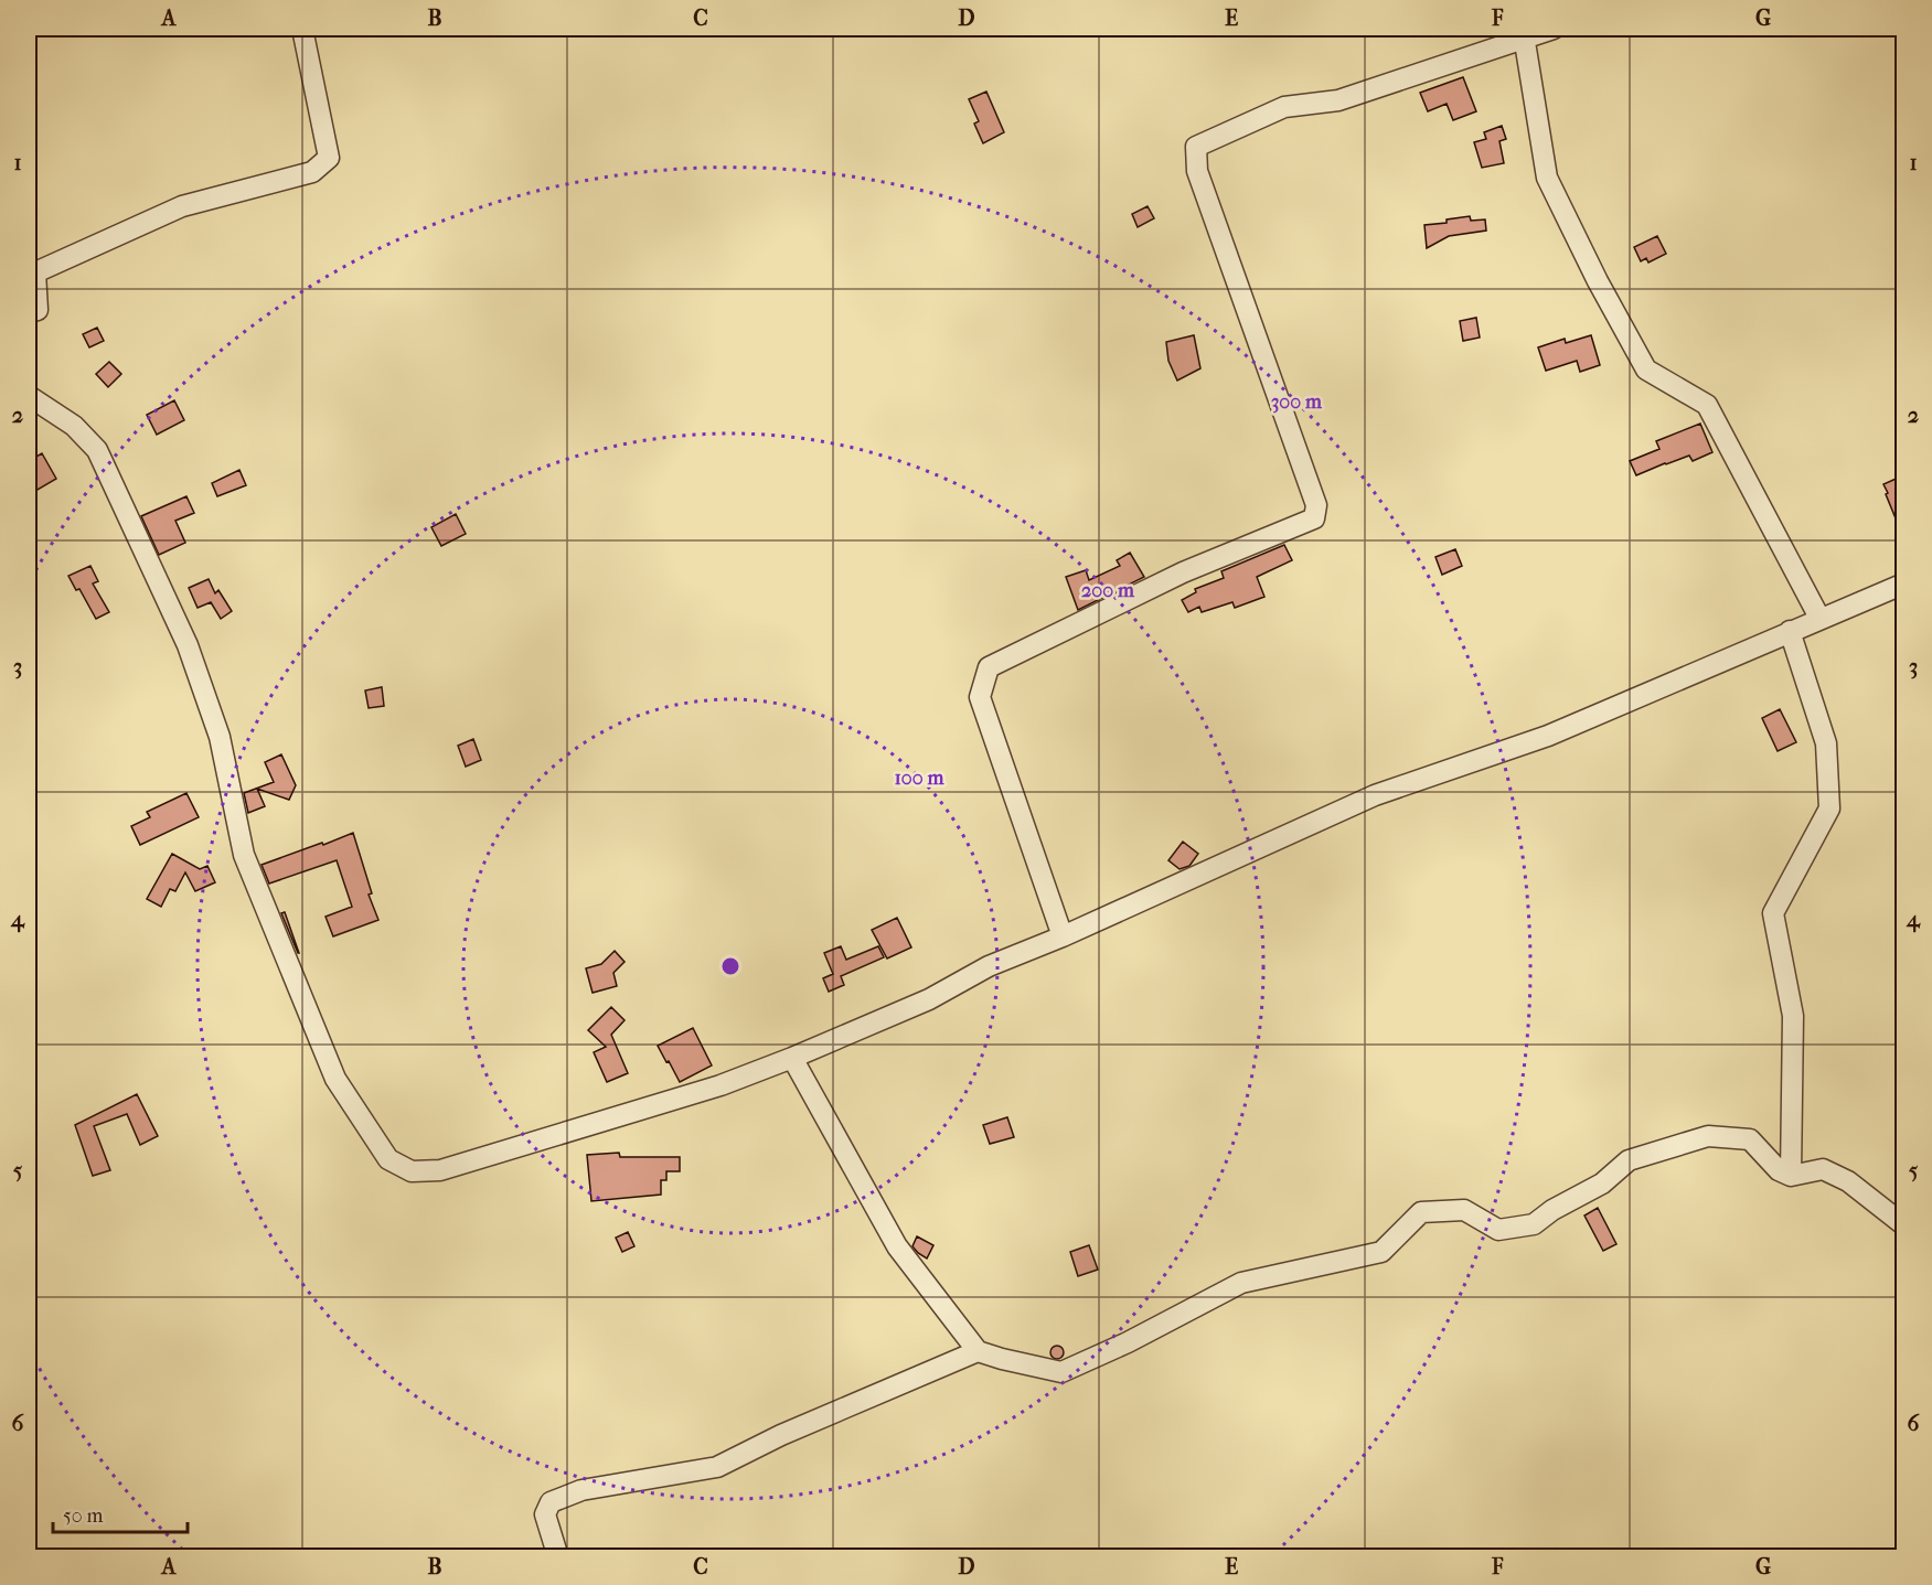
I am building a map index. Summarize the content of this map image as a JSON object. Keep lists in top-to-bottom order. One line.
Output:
{"scale_bar":"50 m","grid":{"columns":["A","B","C","D","E","F","G"],"rows":["1","2","3","4","5","6"]},"rings":["300 m","200 m","100 m"]}
